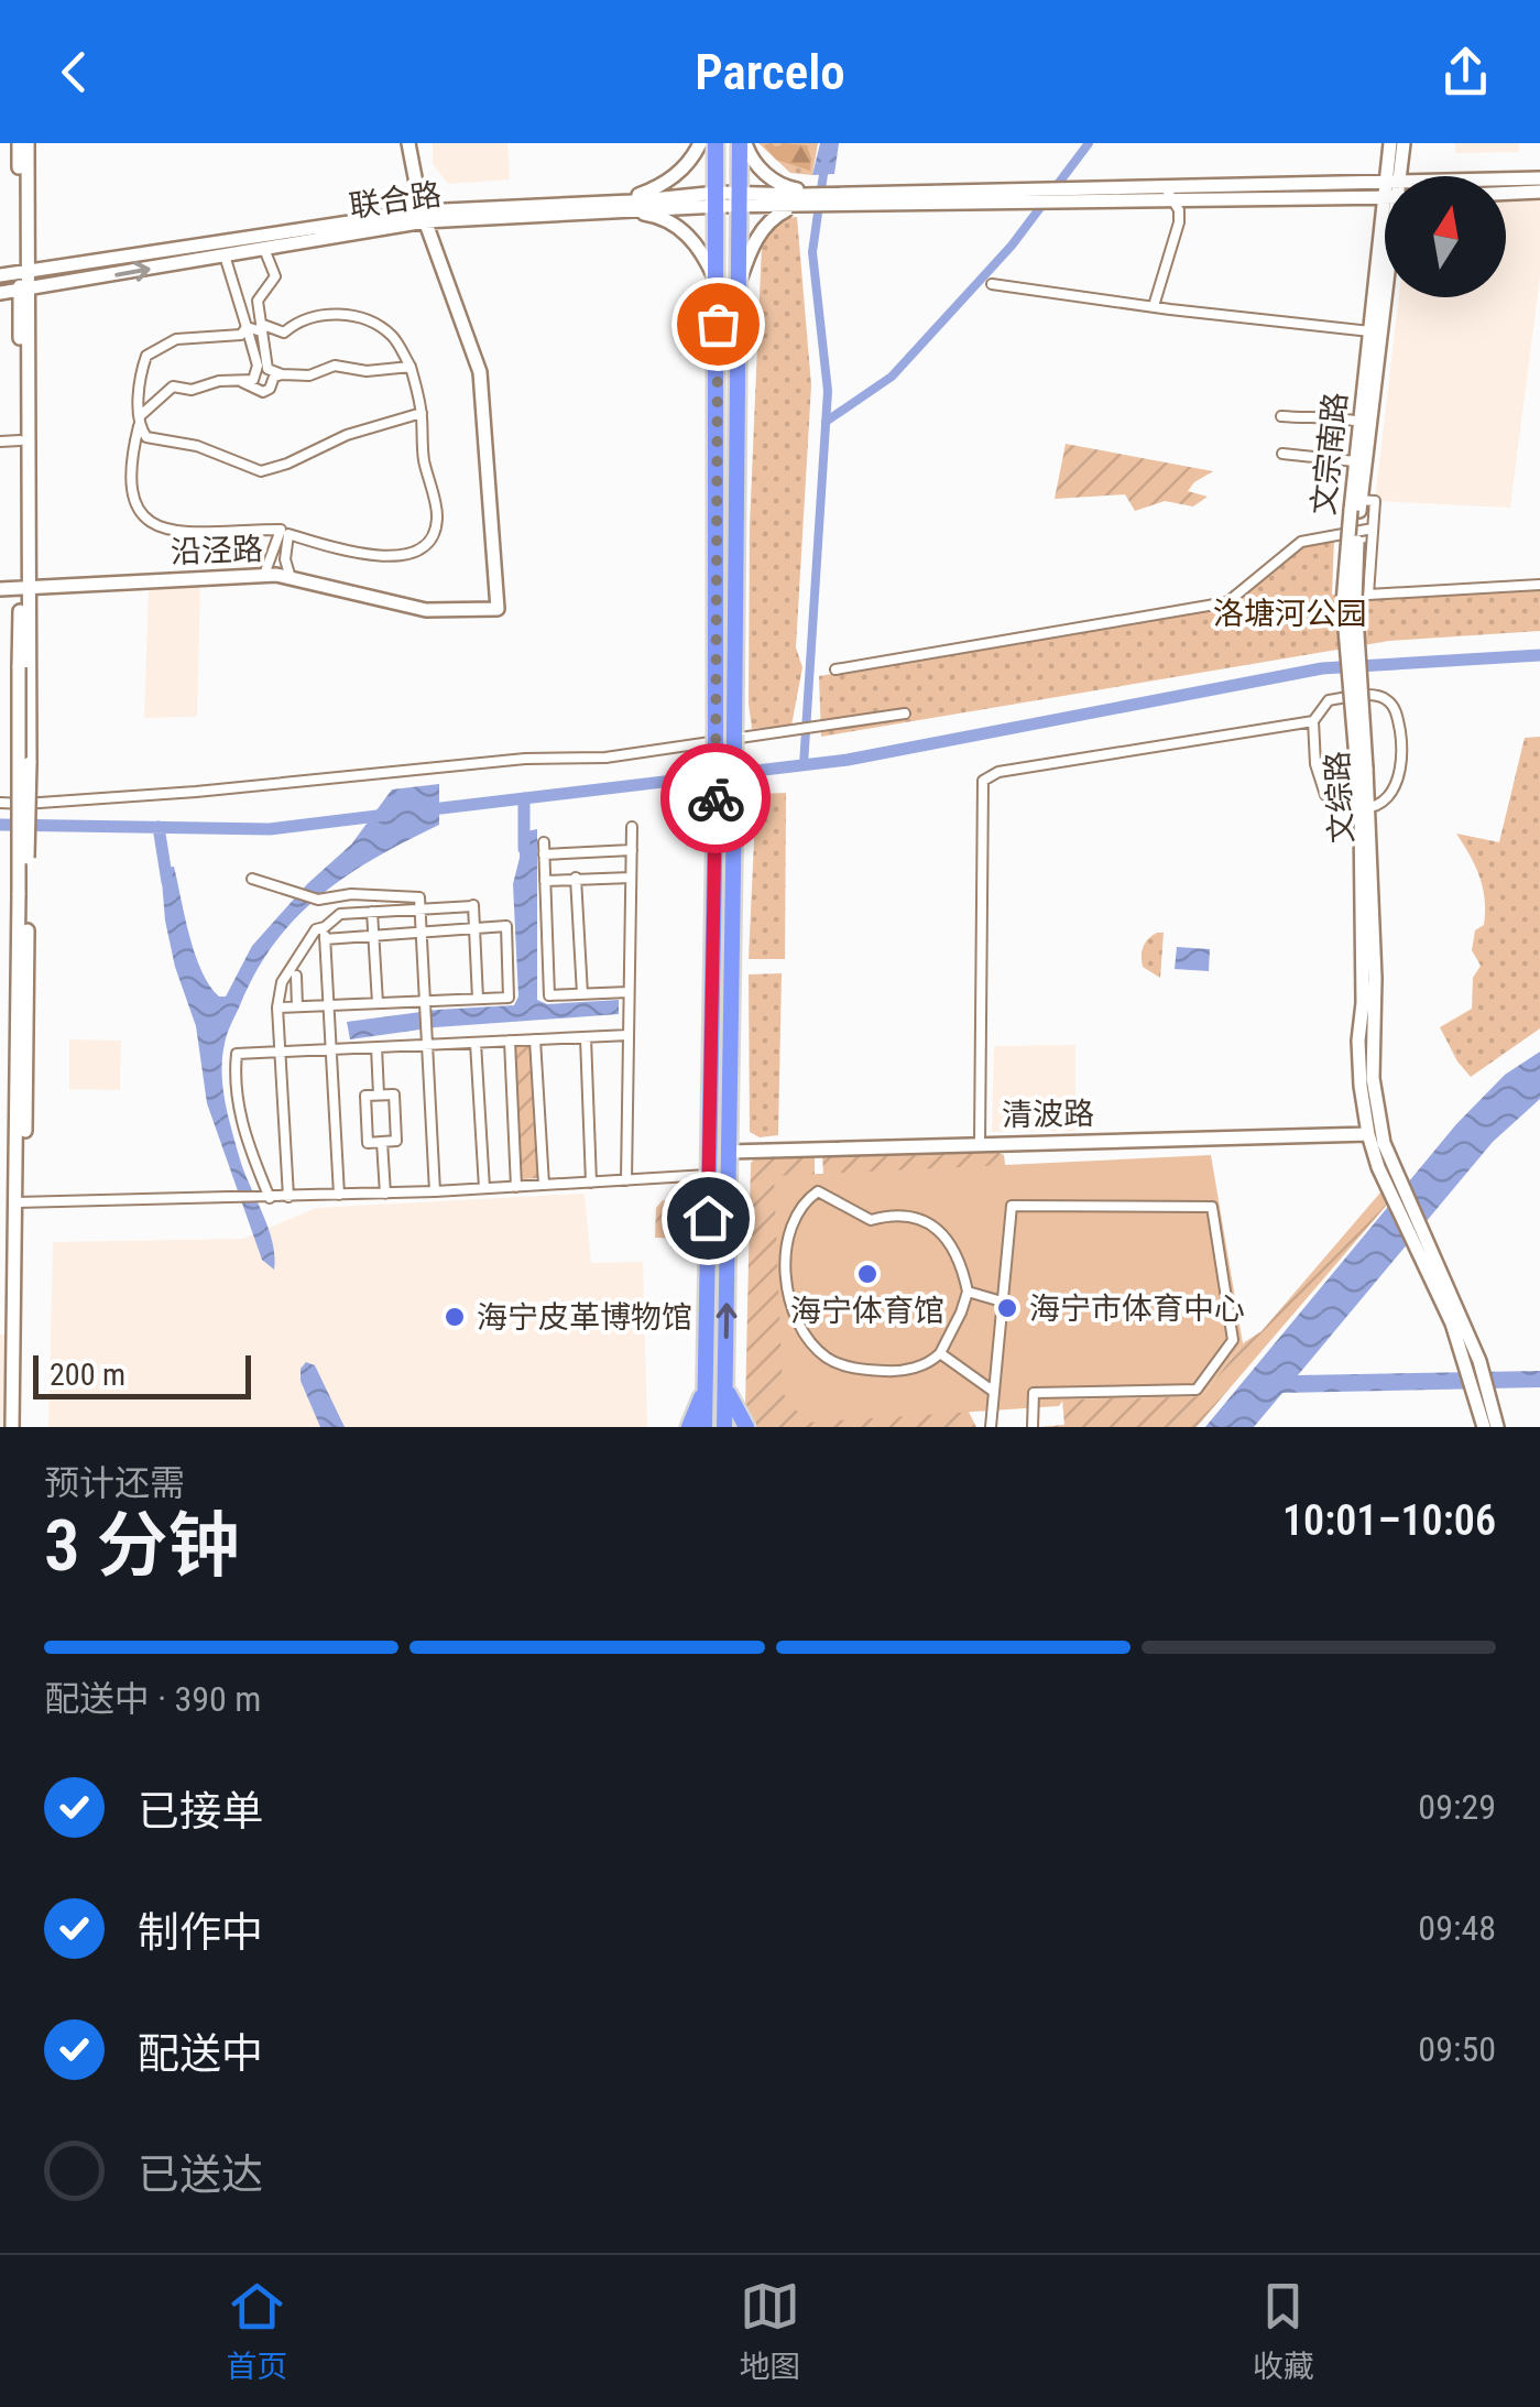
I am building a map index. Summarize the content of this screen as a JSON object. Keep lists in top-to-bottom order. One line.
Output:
{"streets":{"main road":["联合路","文宗南路","沿泾路","文综路","清波路"]},"crossings":[["联合路","沿泾路"],["文宗南路","文综路"]],"parks":["洛塘河公园"],"places":["海宁体育馆","海宁市体育中心","海宁皮革博物馆"],"scale_bar":"200 m","north":"top","page":{"header":"Parcelo","scale":"200 m","heading":["3 分钟","预计还需","10:01–10:06"],"bar":"配送中 · 390 m","list":[["已接单","09:29"],["制作中","09:48"],["配送中","09:50"],"已送达"],"tabs":["首页","地图","收藏"]}}
